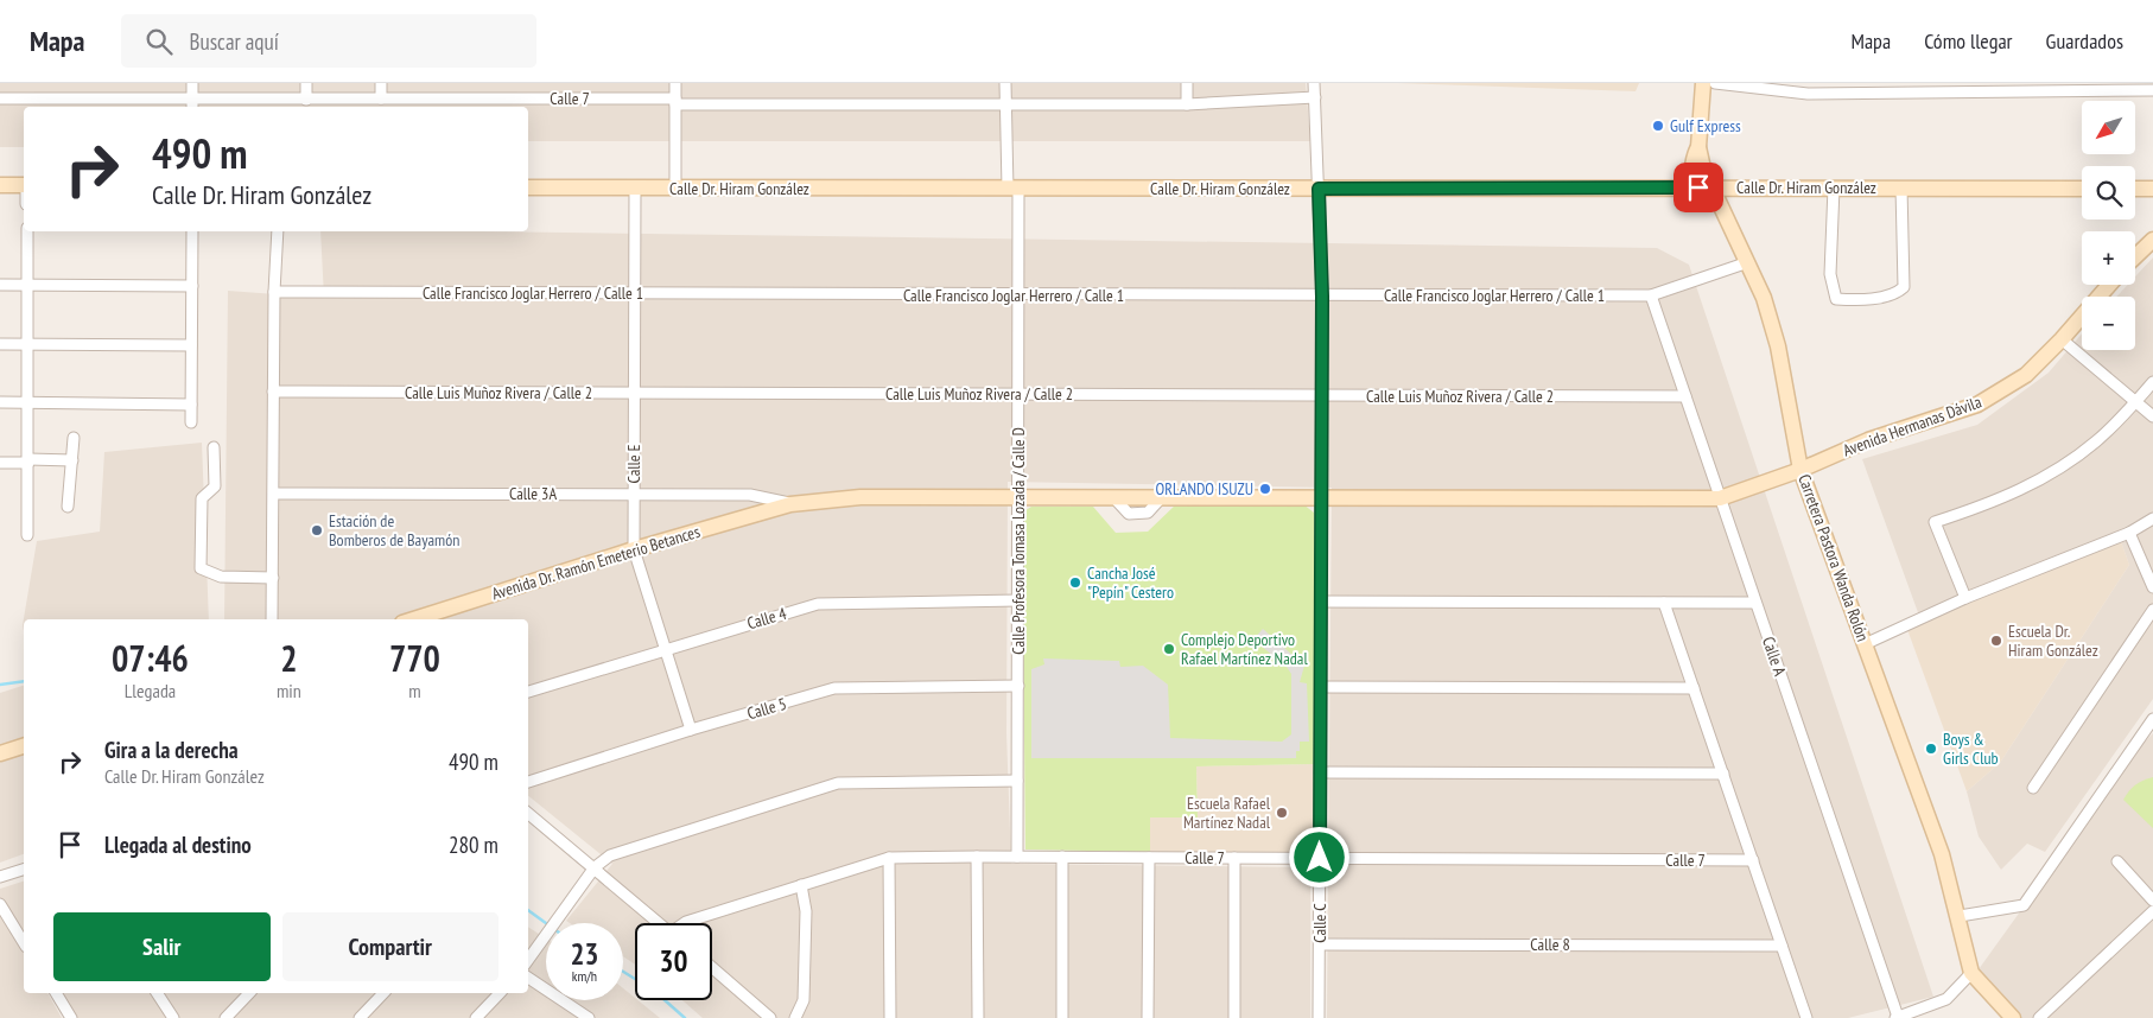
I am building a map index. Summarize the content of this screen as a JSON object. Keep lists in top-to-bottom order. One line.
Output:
{"streets":{"street":["Calle 7","Calle Dr. Hiram González","Calle Francisco Joglar Herrero / Calle 1","Calle Luis Muñoz Rivera / Calle 2","Avenida Hermanas Dávila","Calle E","Calle 3A","Calle Profesora Tomasa Lozada / Calle D","Carretera Pastora Wanda Rolón","Avenida Dr. Ramón Emeterio Betances","Calle 4","Calle A","Calle 5","Calle C","Calle 8"]},"crossings":[["Calle 7","Calle Profesora Tomasa Lozada / Calle D"],["Calle 7","Calle C"],["Calle Dr. Hiram González","Calle E"],["Calle Dr. Hiram González","Calle Profesora Tomasa Lozada / Calle D"],["Calle Dr. Hiram González","Carretera Pastora Wanda Rolón"],["Calle Dr. Hiram González","Calle C"],["Calle Francisco Joglar Herrero / Calle 1","Calle E"],["Calle Francisco Joglar Herrero / Calle 1","Calle Profesora Tomasa Lozada / Calle D"],["Calle Francisco Joglar Herrero / Calle 1","Carretera Pastora Wanda Rolón"],["Calle Francisco Joglar Herrero / Calle 1","Calle A"],["Calle Francisco Joglar Herrero / Calle 1","Calle C"],["Calle Luis Muñoz Rivera / Calle 2","Calle E"],["Calle Luis Muñoz Rivera / Calle 2","Calle Profesora Tomasa Lozada / Calle D"],["Calle Luis Muñoz Rivera / Calle 2","Calle A"],["Calle Luis Muñoz Rivera / Calle 2","Calle C"],["Avenida Hermanas Dávila","Carretera Pastora Wanda Rolón"],["Avenida Hermanas Dávila","Avenida Dr. Ramón Emeterio Betances"],["Avenida Hermanas Dávila","Calle A"],["Avenida Hermanas Dávila","Calle C"],["Calle E","Calle 3A"],["Calle E","Avenida Dr. Ramón Emeterio Betances"],["Calle E","Calle 4"],["Calle E","Calle 5"],["Calle 3A","Avenida Dr. Ramón Emeterio Betances"],["Calle Profesora Tomasa Lozada / Calle D","Avenida Dr. Ramón Emeterio Betances"],["Calle Profesora Tomasa Lozada / Calle D","Calle 4"],["Calle Profesora Tomasa Lozada / Calle D","Calle 5"],["Avenida Dr. Ramón Emeterio Betances","Calle C"],["Calle C","Calle 8"]],"places":["Gulf Express","ORLANDO ISUZU","Estación de Bomberos de Bayamón","Cancha José \"Pepín\" Cestero","Escuela Dr. Hiram González","Complejo Deportivo Rafael Martínez Nadal","Boys & Girls Club","Escuela Rafael Martínez Nadal"],"north":"bottom left","page":{"header":"Mapa","search":"Buscar aquí","nav":["Mapa","Cómo llegar","Guardados"],"map_buttons":["+","−"],"turn":["490 m","Calle Dr. Hiram González"],"eta":["07:46","Llegada","2","min","770","m"],"list":[{"name":"Gira a la derecha","note":"Calle Dr. Hiram González","value":"490 m"},{"name":"Llegada al destino","value":"280 m"}],"buttons":["Salir","Compartir"],"speed":"23 km/h","limit":"30"}}
